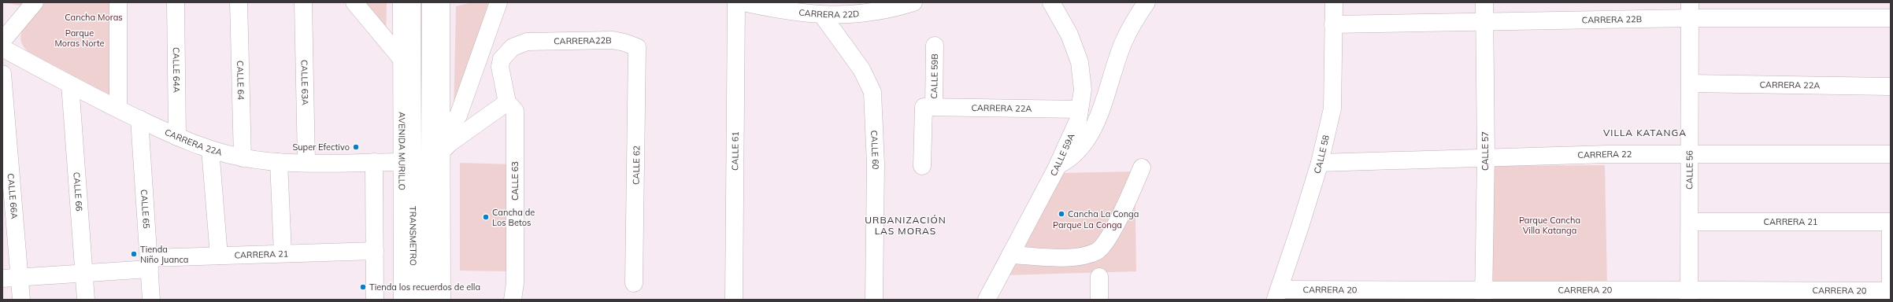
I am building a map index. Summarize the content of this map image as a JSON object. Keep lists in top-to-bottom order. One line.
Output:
{"streets":{"street":["CARRERA 22D","CARRERA 22B","CARRERA22B","CALLE 64A","CALLE 59B","CALLE 64","CALLE 63A","CARRERA 22A","CALLE 60","AVENIDA MURILLO","CALLE 61","CALLE 57","CALLE 58","CALLE 59A","CARRERA 22","CALLE 62","CALLE 56","CALLE 63","CALLE 66","CALLE 66A","CALLE 65","CARRERA 21","TRANSMETRO","CARRERA 20"]},"crossings":[["CARRERA 22D","CALLE 60"],["CARRERA 22B","CALLE 57"],["CARRERA 22B","CALLE 58"],["CARRERA 22B","CALLE 56"],["CARRERA22B","CALLE 62"],["CARRERA22B","CALLE 63"],["CALLE 64A","CARRERA 22A"],["CALLE 59B","CARRERA 22A"],["CALLE 64","CARRERA 22A"],["CALLE 63A","CARRERA 22A"],["CARRERA 22A","AVENIDA MURILLO"],["CARRERA 22A","CALLE 59A"],["CARRERA 22A","CALLE 56"],["CARRERA 22A","CALLE 66"],["CARRERA 22A","CALLE 65"],["AVENIDA MURILLO","TRANSMETRO"],["CALLE 57","CARRERA 22"],["CALLE 57","CARRERA 20"],["CALLE 58","CARRERA 22"],["CALLE 58","CARRERA 20"],["CARRERA 22","CALLE 56"],["CALLE 56","CARRERA 21"],["CALLE 56","CARRERA 20"],["CALLE 66","CARRERA 21"],["CALLE 66A","CARRERA 21"],["CALLE 65","CARRERA 21"]],"districts":["VILLA KATANGA","URBANIZACIÓN LAS MORAS"],"parks":["Cancha Moras","Parque Moras Norte","Parque Cancha Villa Katanga","Parque La Conga"],"places":["Super Efectivo","Cancha La Conga","Cancha de Los Betos","Tienda Niño Juanca","Tienda los recuerdos de ella"]}
